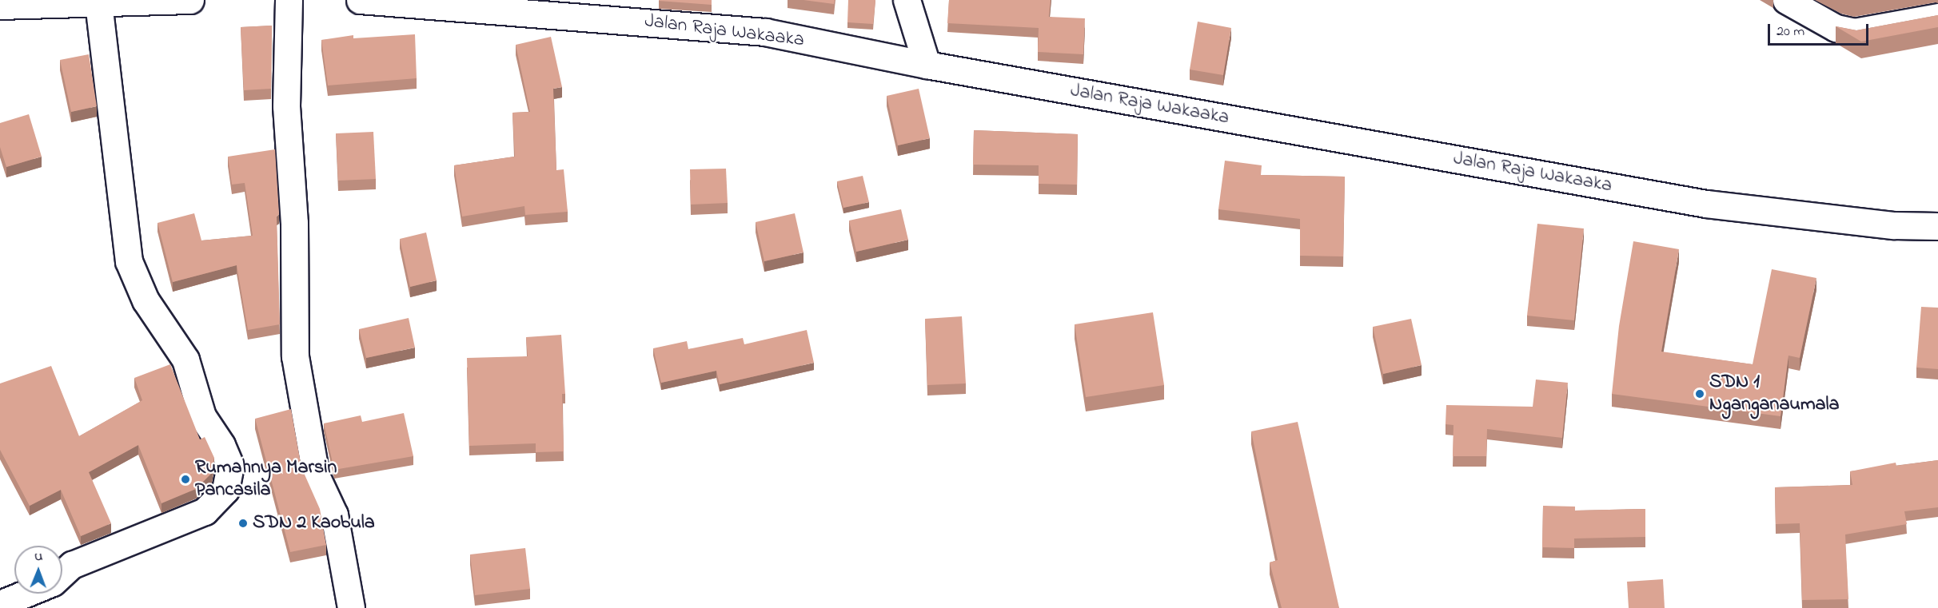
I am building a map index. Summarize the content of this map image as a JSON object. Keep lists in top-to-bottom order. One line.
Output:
{"streets":{"street":["Jalan Raja Wakaaka"]},"places":["SDN 1 Nganganaumala","Rumahnya Marsin Pancasila","SDN 2 Kaobula"],"scale_bar":"20 m","north":"top"}
